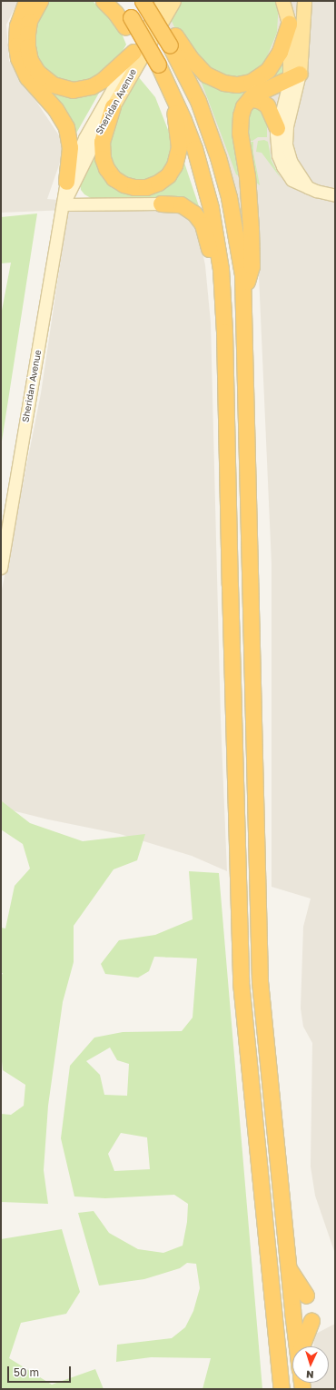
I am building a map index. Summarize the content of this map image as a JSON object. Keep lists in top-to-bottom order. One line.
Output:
{"streets":{"main road":["Sheridan Avenue"]},"scale_bar":"50 m","north":"bottom"}
